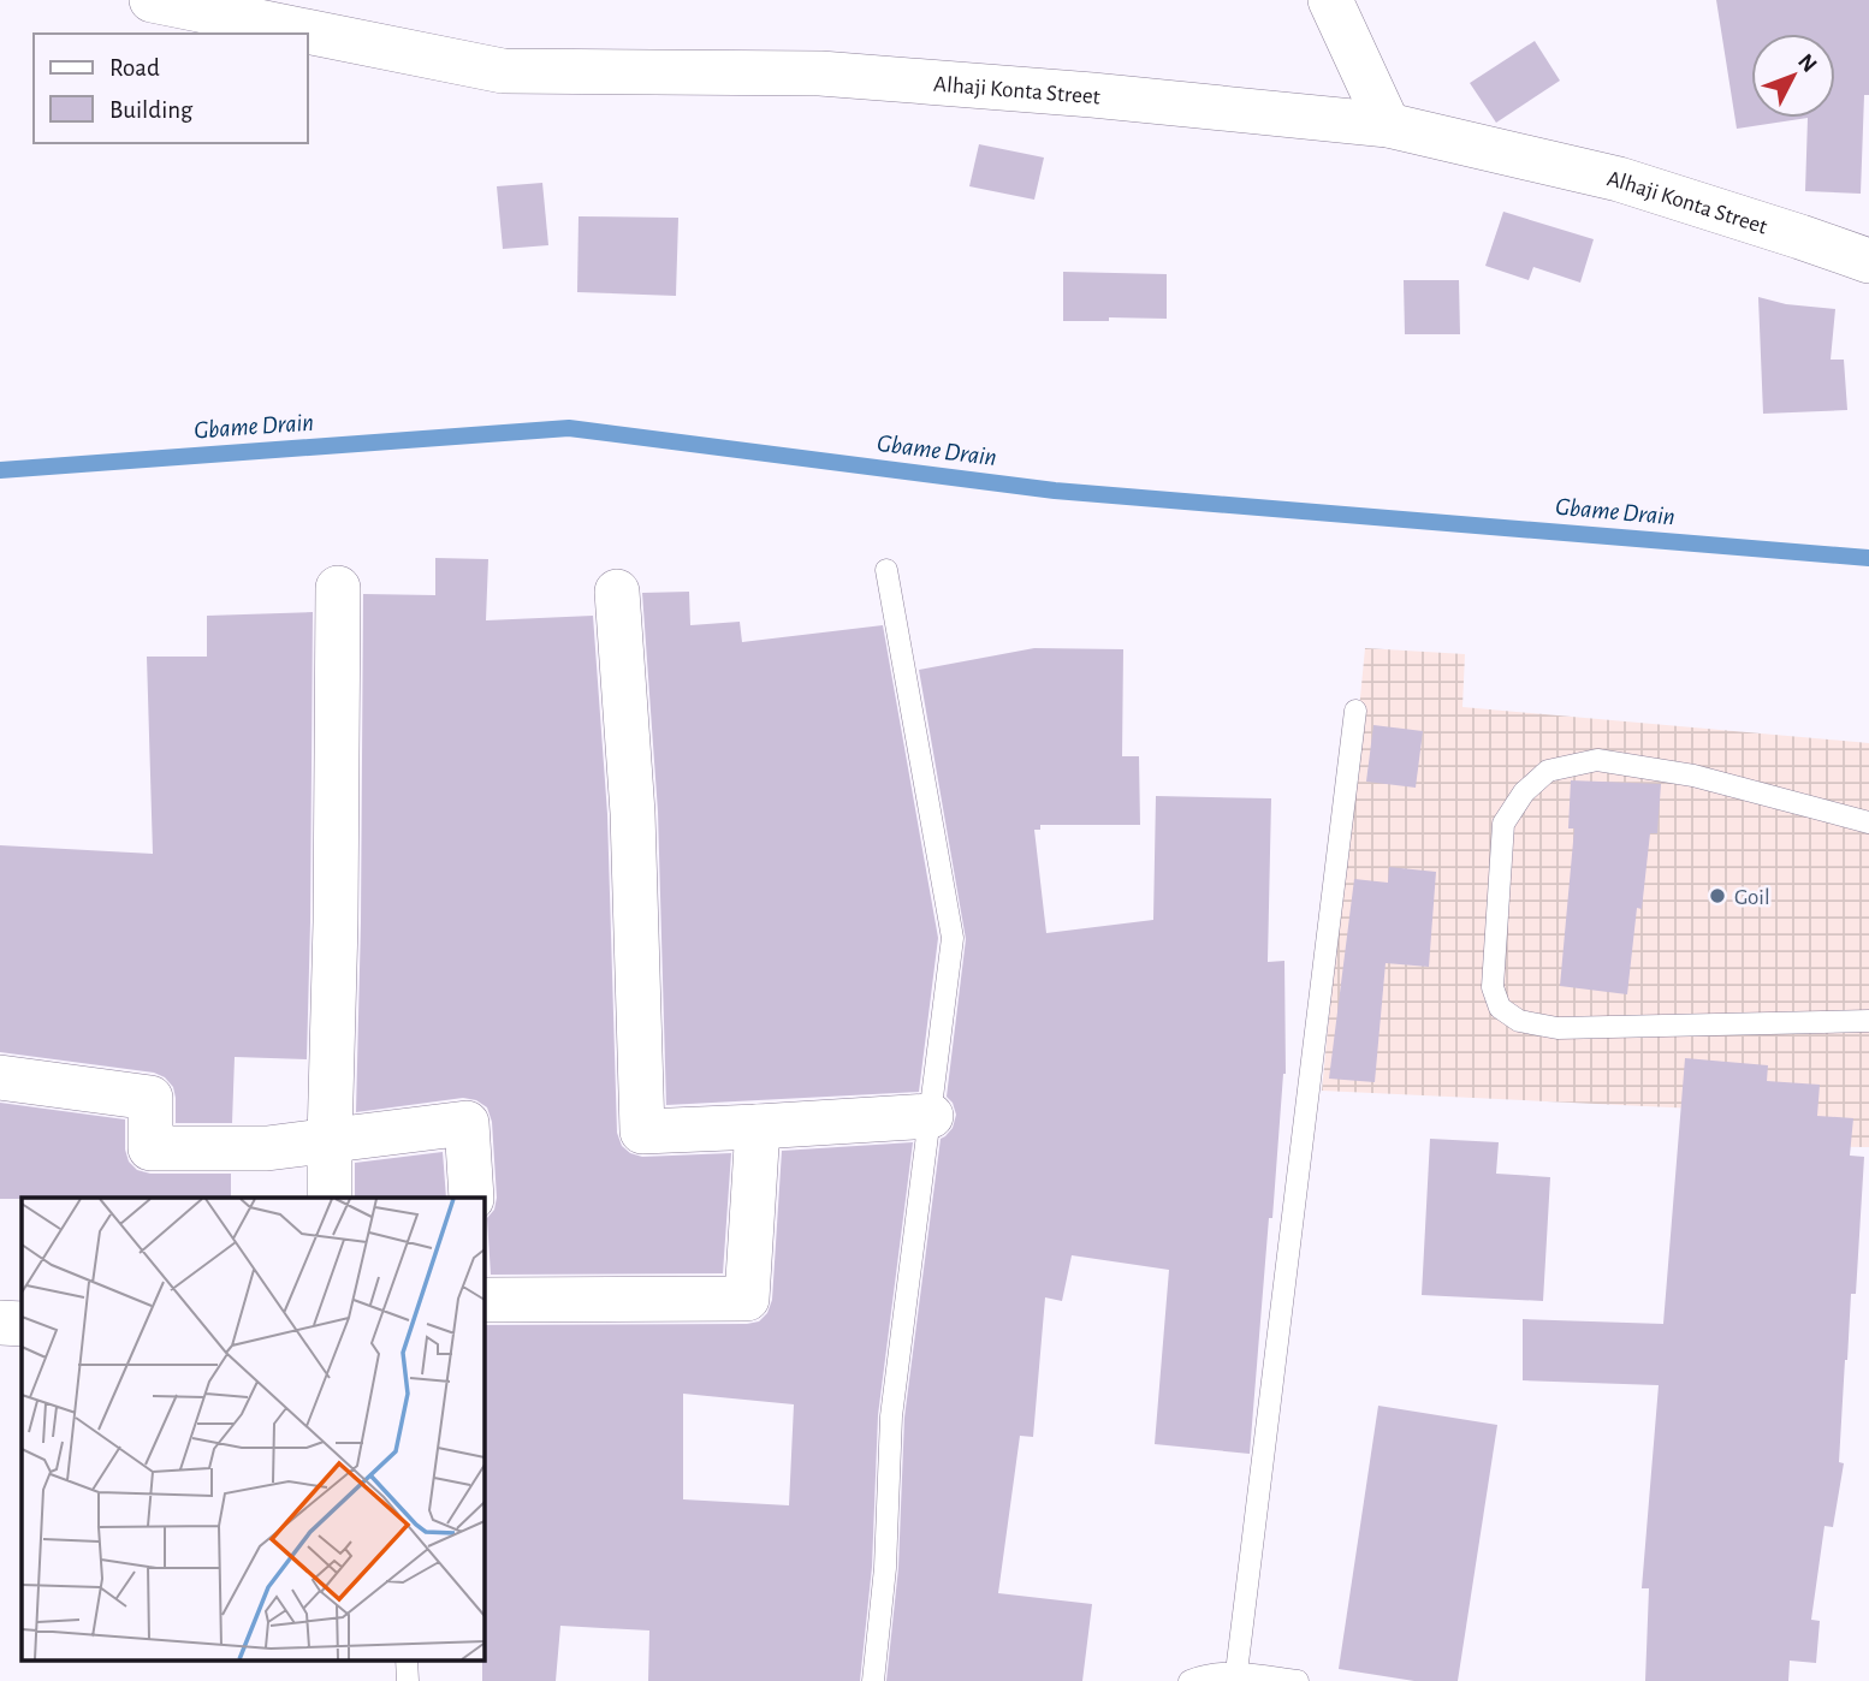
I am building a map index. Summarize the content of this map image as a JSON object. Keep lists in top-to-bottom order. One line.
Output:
{"streets":{"street":["Alhaji Konta Street"]},"water":["Gbame Drain"],"places":["Goil"],"legend":["Road","Building"],"north":"top right"}
